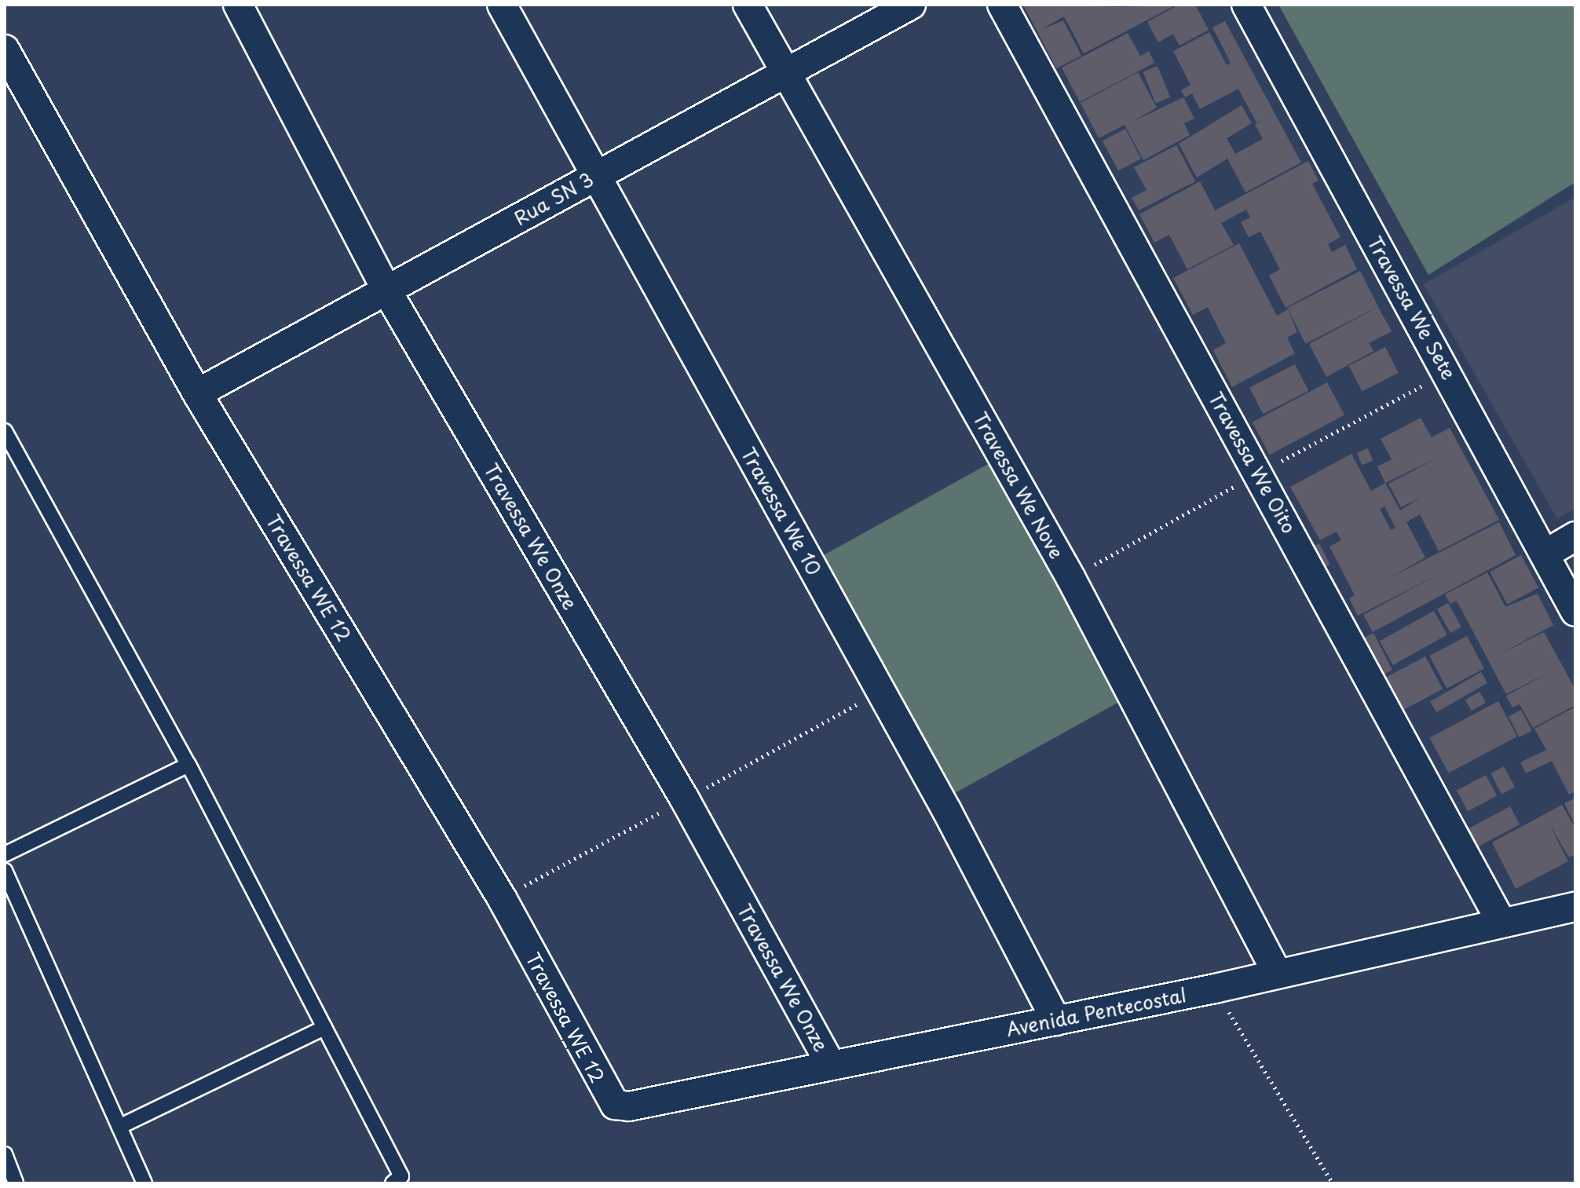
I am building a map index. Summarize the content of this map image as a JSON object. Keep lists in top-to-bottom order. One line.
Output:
{"streets":{"street":["Rua SN 3","Travessa We Sete","Travessa We Oito","Travessa We Nove","Travessa We 10","Travessa We Onze","Travessa WE 12","Avenida Pentecostal"]},"crossings":[["Rua SN 3","Travessa We Nove"],["Rua SN 3","Travessa We 10"],["Rua SN 3","Travessa We Onze"],["Rua SN 3","Travessa WE 12"],["Travessa We Oito","Avenida Pentecostal"],["Travessa We Nove","Avenida Pentecostal"],["Travessa We 10","Avenida Pentecostal"],["Travessa We Onze","Avenida Pentecostal"],["Travessa WE 12","Avenida Pentecostal"]]}
